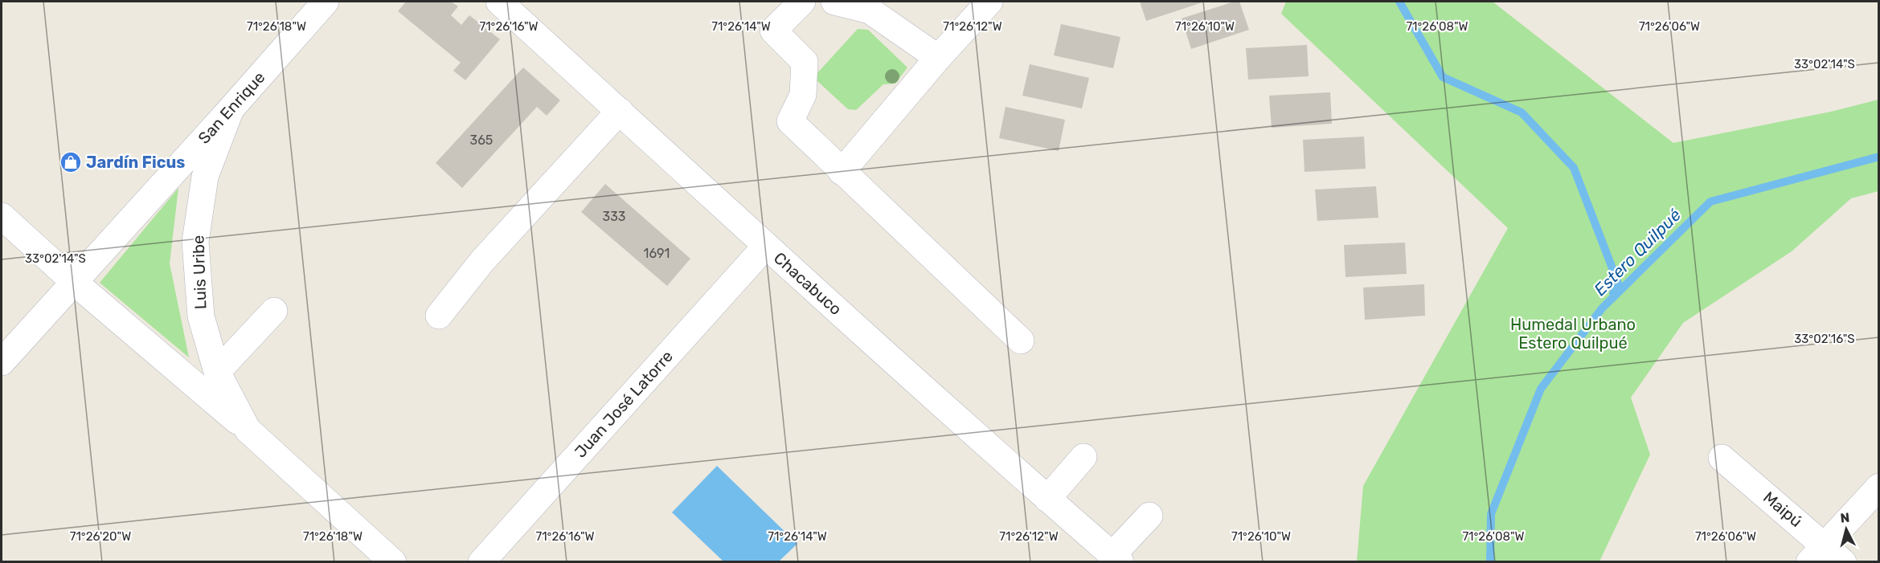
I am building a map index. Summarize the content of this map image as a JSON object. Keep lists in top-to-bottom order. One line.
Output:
{"streets":{"street":["San Enrique","Luis Uribe","Chacabuco","Juan José Latorre","Maipú"]},"crossings":[["San Enrique","Luis Uribe"],["Chacabuco","Juan José Latorre"]],"water":["Estero Quilpué"],"parks":["Humedal Urbano Estero Quilpué"],"places":{"shop":["Jardín Ficus"]},"house_numbers":["365","333","1691"],"north":"top","coordinates":["71°26'18\"W","71°26'16\"W","71°26'14\"W","71°26'12\"W","71°26'10\"W","71°26'08\"W","71°26'06\"W","33°02'14\"S","33°02'16\"S","71°26'20\"W"]}
